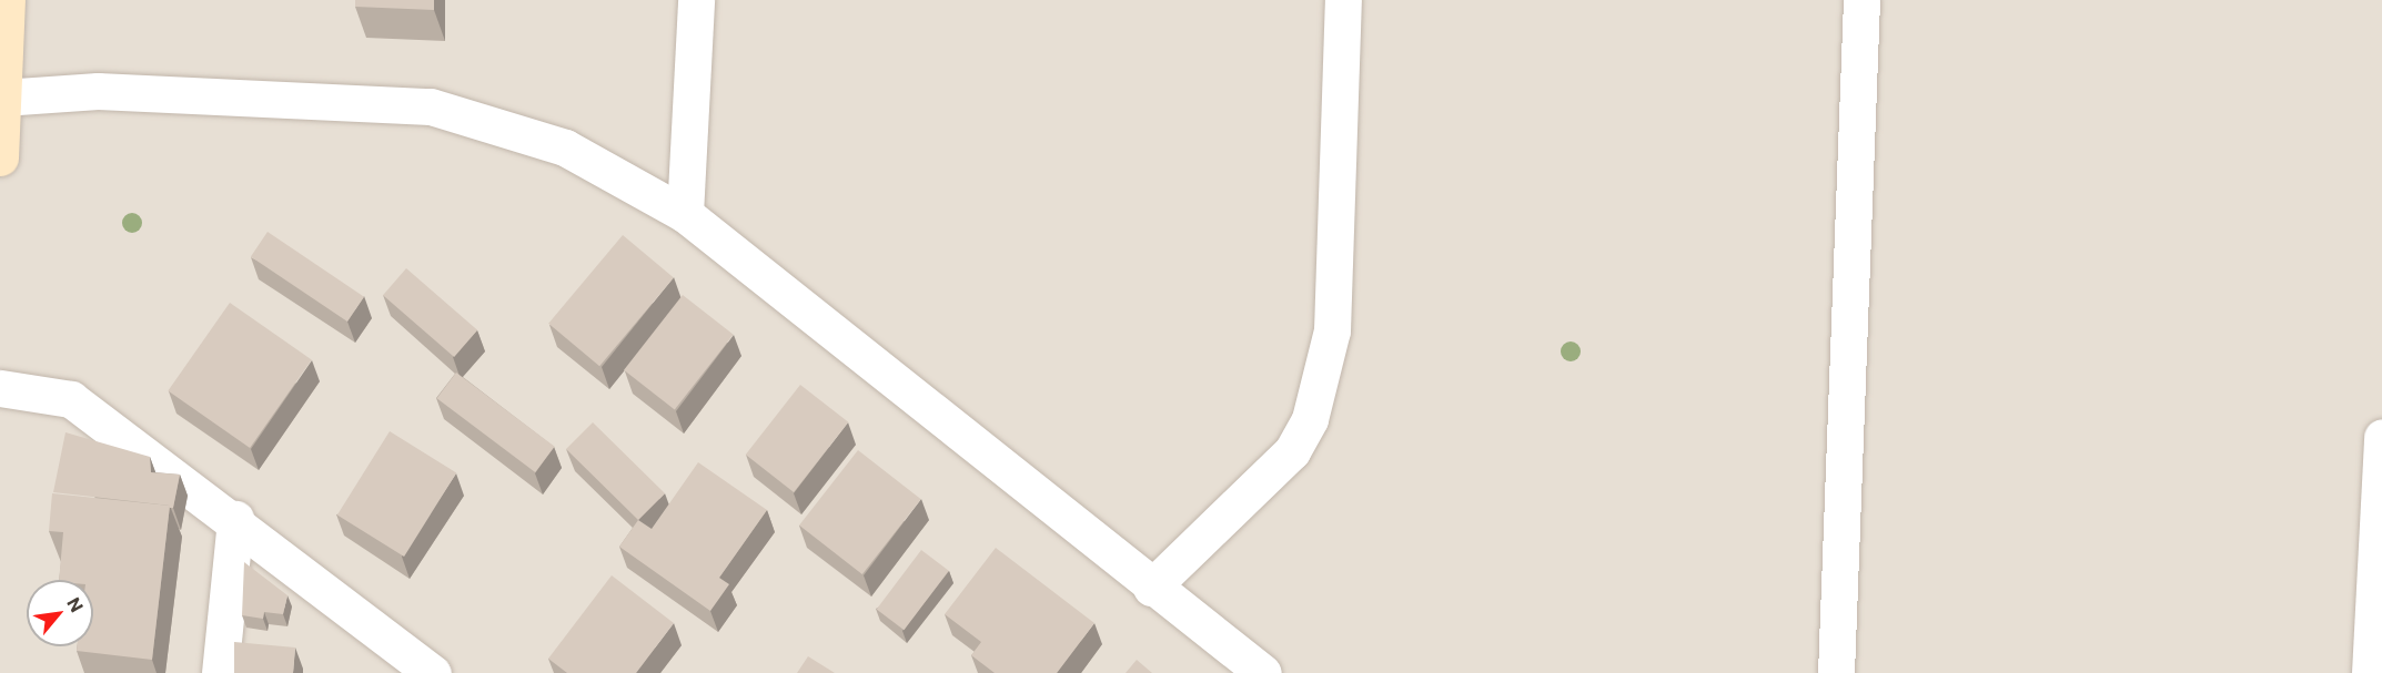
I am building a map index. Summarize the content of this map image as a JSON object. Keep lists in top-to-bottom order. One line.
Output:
{"north":"top right"}
